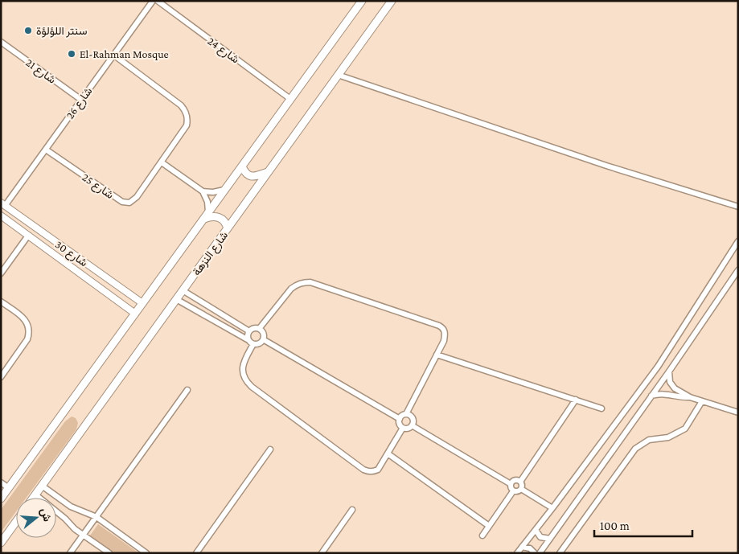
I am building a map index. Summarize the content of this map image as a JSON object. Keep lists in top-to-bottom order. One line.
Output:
{"streets":{"main road":["شارع النزهة"],"street":["شارع 24","شارع 21","شارع 26","شارع 25","شارع 30"]},"crossings":[["شارع 21","شارع 26"],["شارع 26","شارع 25"],["شارع 26","شارع 30"]],"places":["سنتر اللؤلؤة","El-Rahman Mosque"],"scale_bar":"100 m","north":"right"}
